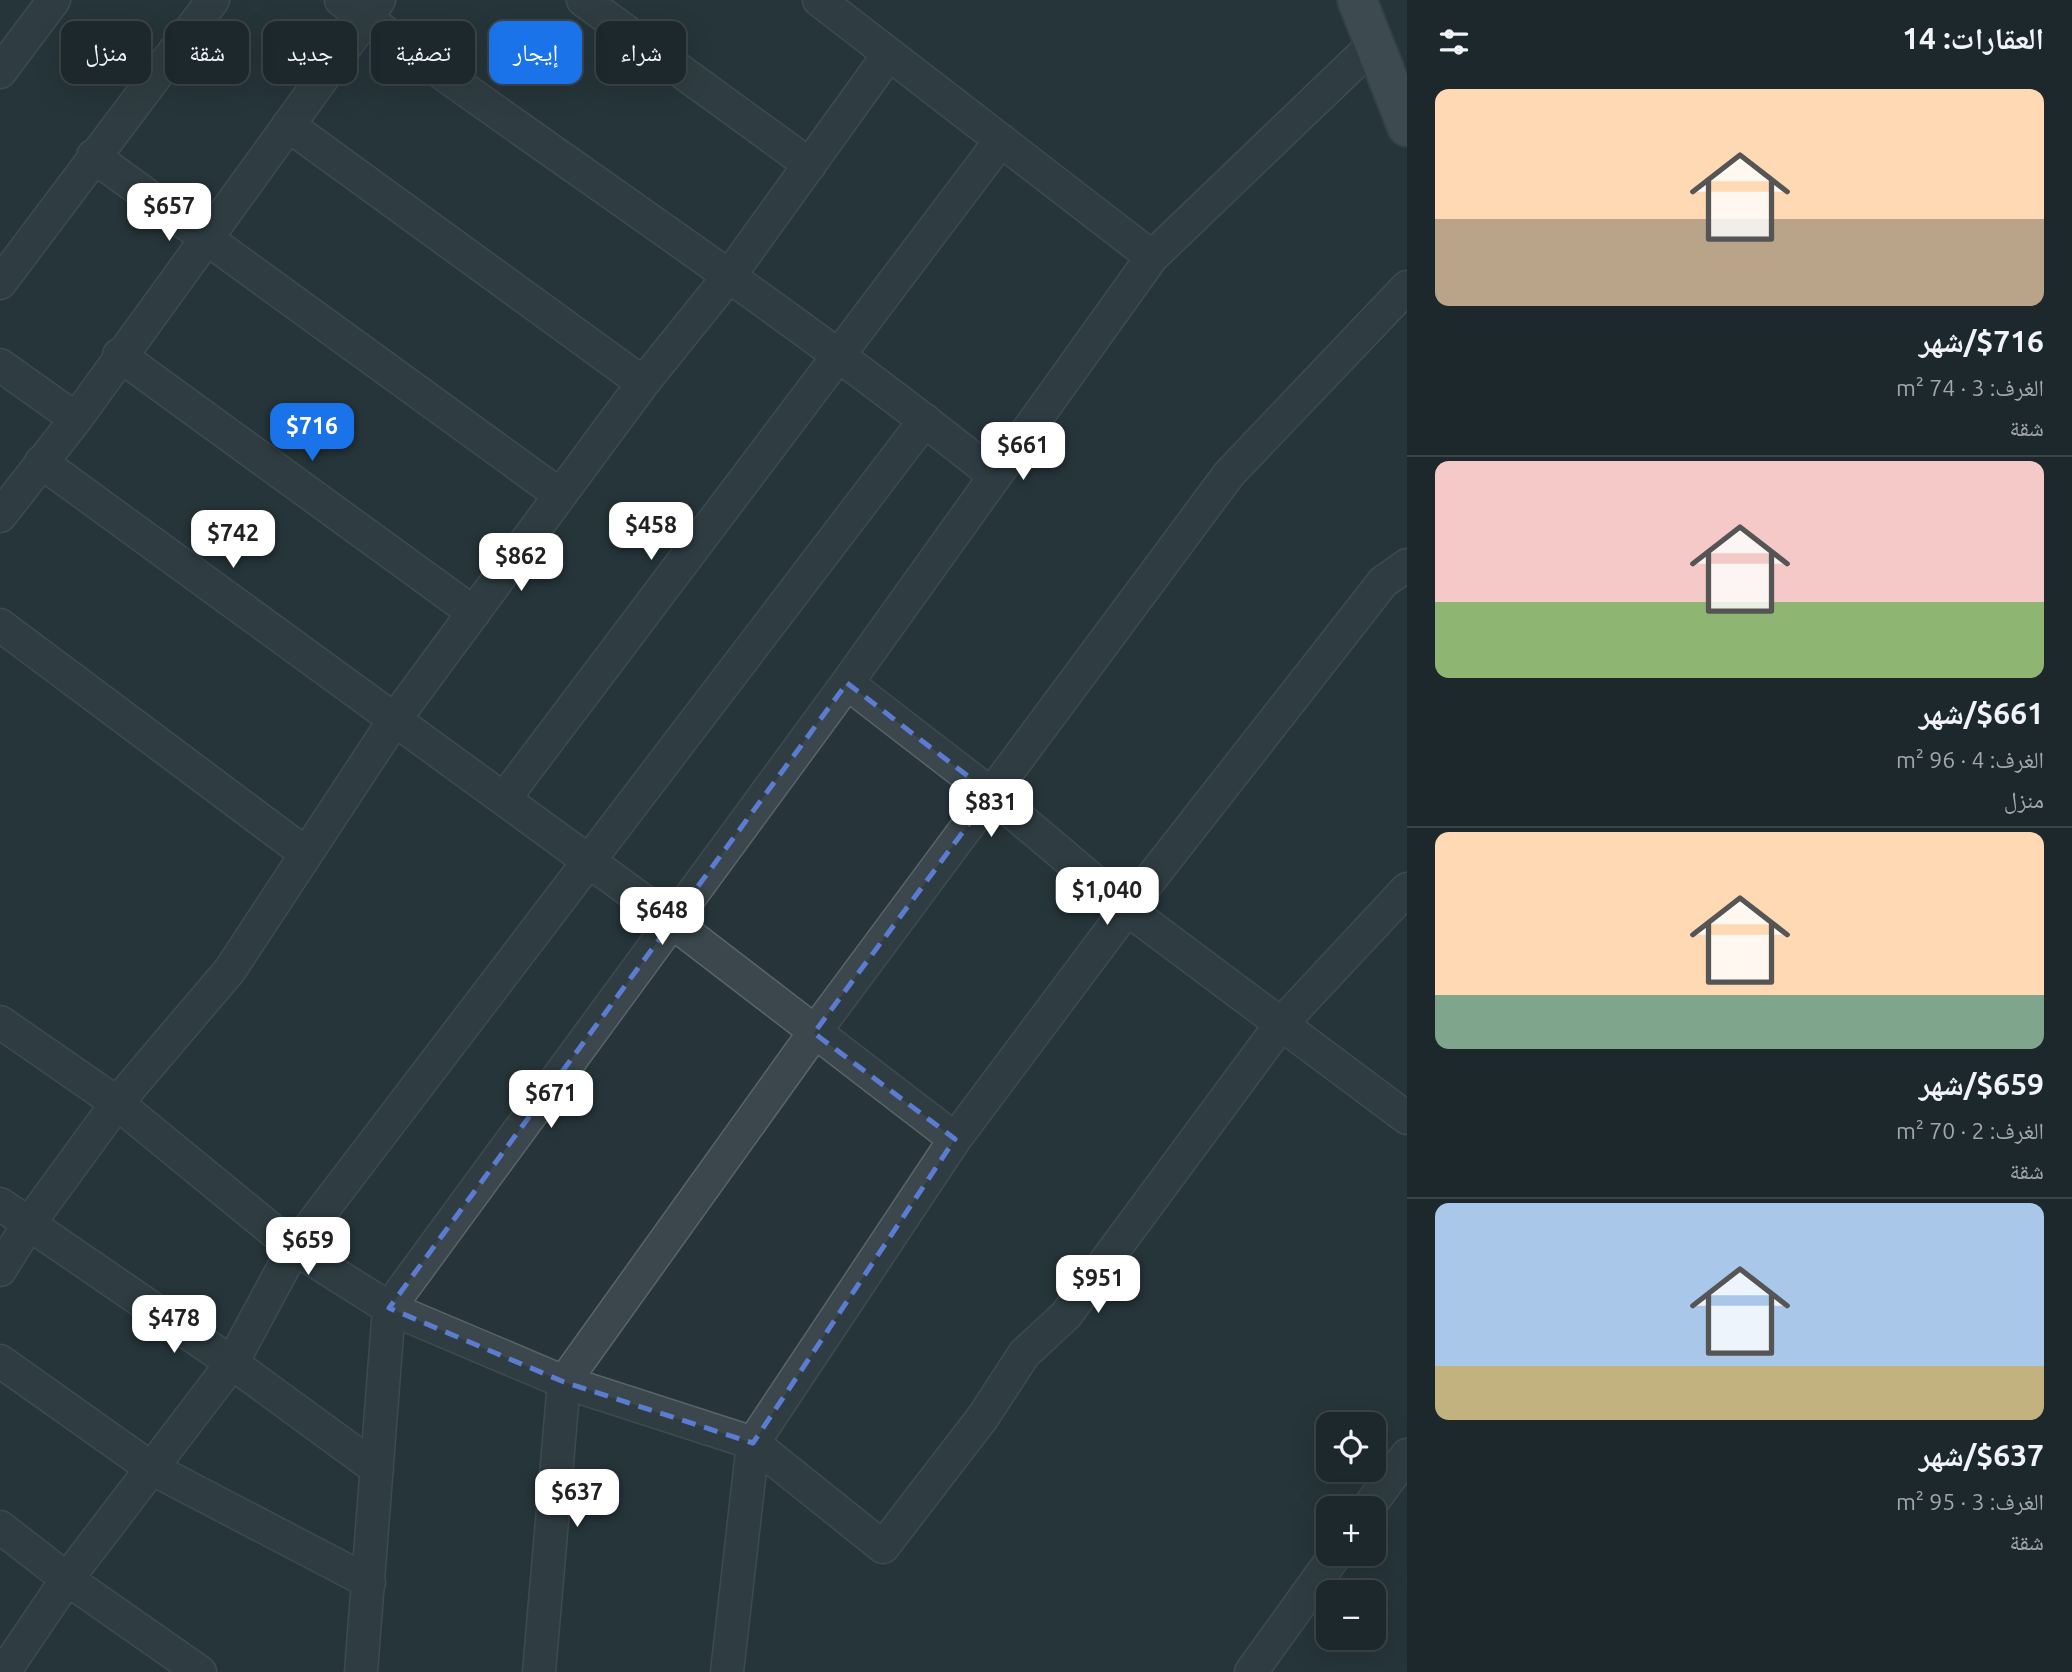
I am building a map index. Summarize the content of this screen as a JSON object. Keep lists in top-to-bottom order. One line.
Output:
{"page":{"heading":"العقارات: 14","chip":["شراء","إيجار","تصفية","جديد","شقة","منزل"],"list":[{"name":"$716/شهر","note":"الغرف: 3 · 74 m² · شقة"},{"name":"$661/شهر","note":"الغرف: 4 · 96 m² · منزل"},{"name":"$659/شهر","note":"الغرف: 2 · 70 m² · شقة"},{"name":"$637/شهر","note":"الغرف: 3 · 95 m² · شقة"}],"price":["$657","$716","$661","$458","$742","$862","$831","$1,040","$648","$671","$659","$951","$478","$637"],"map_buttons":["+","−"]}}
